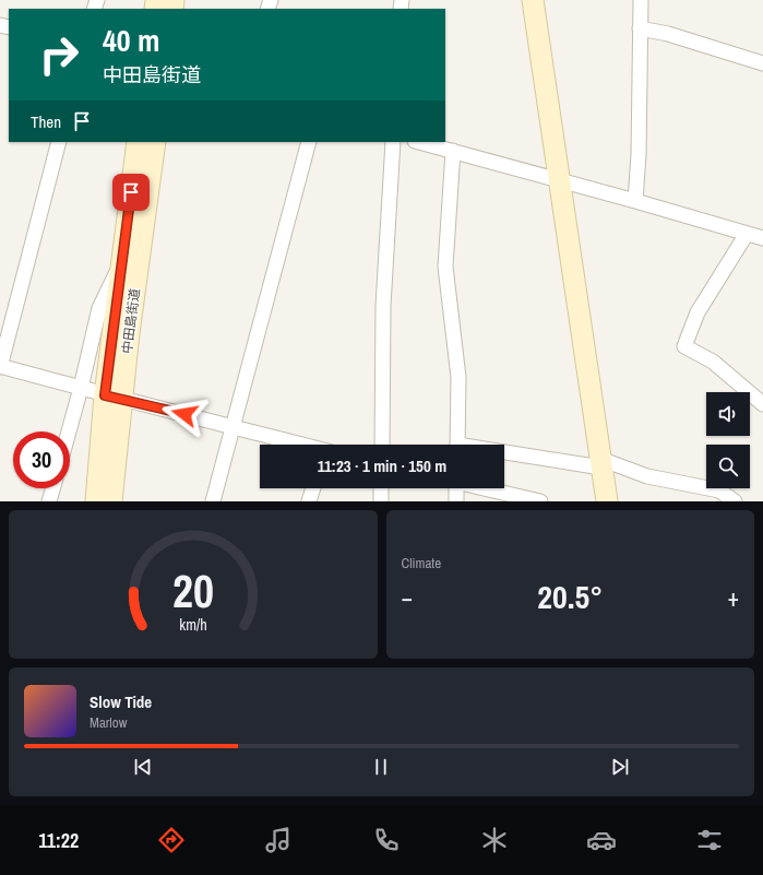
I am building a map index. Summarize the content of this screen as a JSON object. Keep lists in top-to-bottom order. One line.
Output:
{"streets":{"street":["中田島街道"]},"page":{"turn":["40 m","中田島街道"],"then":"Then","limit":"30","trip":"11:23 · 1 min · 150 m","tile":"Climate","heat":["−","20.5°","+"],"song":["Slow Tide","Marlow"],"tabs":"11:22","gauge":["20","km/h"]}}
